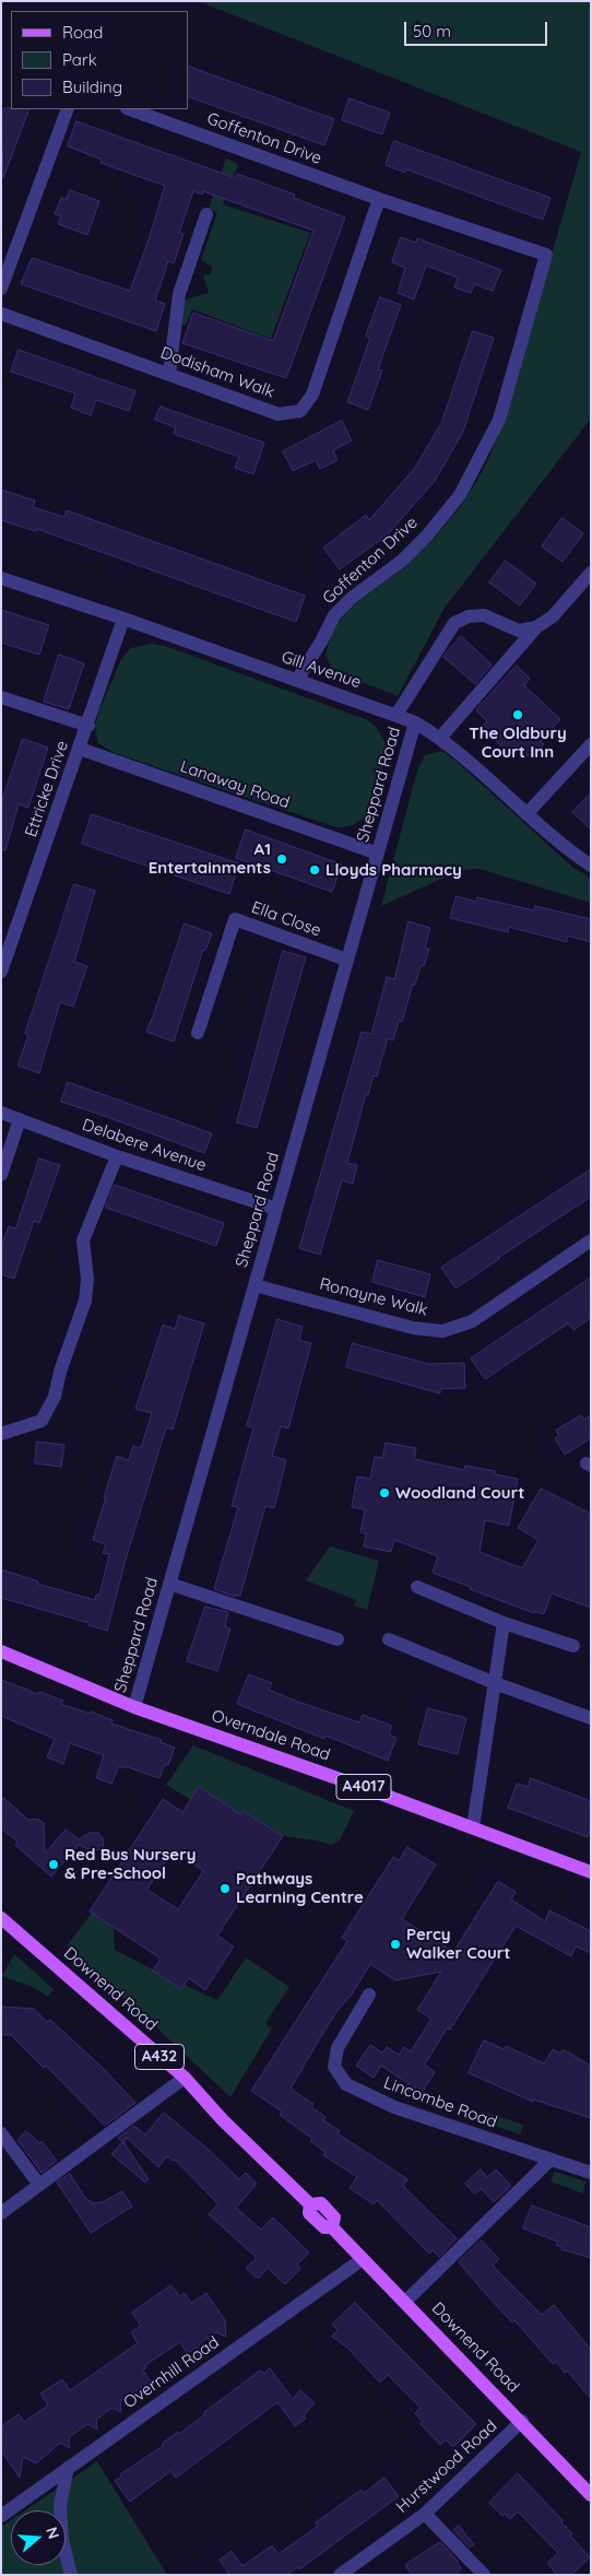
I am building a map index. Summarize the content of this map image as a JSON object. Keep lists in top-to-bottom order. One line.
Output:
{"streets":{"main road":["Overndale Road","A4017","Downend Road","A432"],"street":["Goffenton Drive","Dodisham Walk","Gill Avenue","Lanaway Road","Sheppard Road","Ettricke Drive","Ella Close","Delabere Avenue","Ronayne Walk","Lincombe Road","Overnhill Road","Hurstwood Road"]},"crossings":[["Goffenton Drive","Dodisham Walk"],["Goffenton Drive","Gill Avenue"],["Gill Avenue","Sheppard Road"],["Gill Avenue","Ettricke Drive"],["Lanaway Road","Sheppard Road"],["Lanaway Road","Ettricke Drive"],["Sheppard Road","Ella Close"],["Sheppard Road","Delabere Avenue"],["Sheppard Road","Ronayne Walk"],["Sheppard Road","Overndale Road"],["Downend Road","Overnhill Road"],["Downend Road","Hurstwood Road"]],"places":["The Oldbury Court Inn","A1 Entertainments","Lloyds Pharmacy","Woodland Court","Red Bus Nursery & Pre-School","Pathways Learning Centre","Percy Walker Court"],"legend":["Road","Park","Building"],"scale_bar":"50 m","north":"right"}
